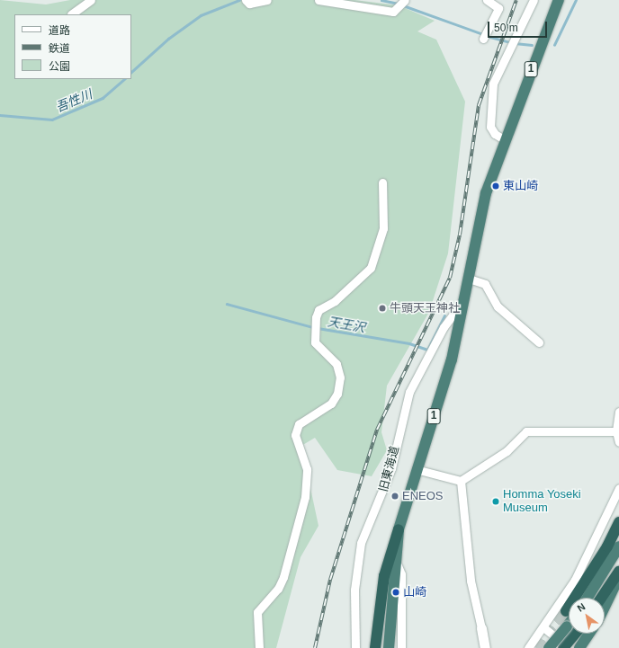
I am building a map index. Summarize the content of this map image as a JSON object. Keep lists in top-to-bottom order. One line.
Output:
{"streets":{"highway":["1"],"street":["旧東海道"]},"crossings":[["1","旧東海道"]],"water":["吾性川","天王沢"],"places":["東山崎","牛頭天王神社","ENEOS","Homma Yoseki Museum","山崎"],"legend":["道路","鉄道","公園"],"scale_bar":"50 m","north":"top left"}
